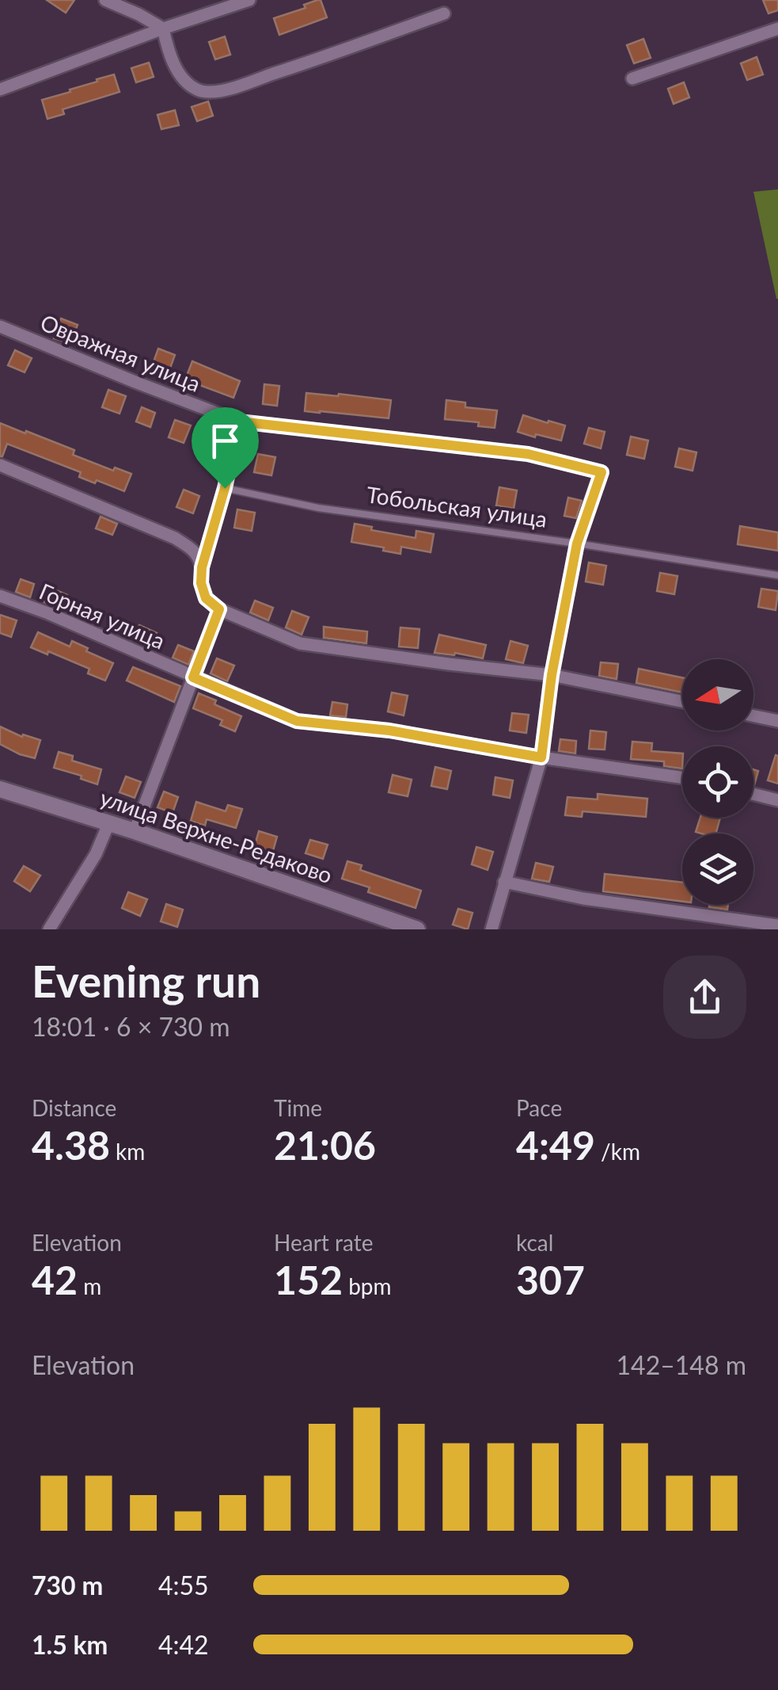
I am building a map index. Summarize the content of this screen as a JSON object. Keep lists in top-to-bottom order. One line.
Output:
{"streets":{"street":["Овражная улица","Горная улица","улица Верхне-Редаково"],"lane":["Тобольская улица"]},"crossings":[["Овражная улица","Тобольская улица"]],"north":"left","page":{"heading":["Evening run","18:01 · 6 × 730 m"],"stats":[["Distance","4.38 km"],["Time","21:06"],["Pace","4:49 /km"],["Elevation","42 m"],["Heart rate","152 bpm"],["kcal","307"]],"chart":["Elevation","142–148 m"],"list":[{"name":"730 m","note":"4:55"},{"name":"1.5 km","note":"4:42"}]}}
